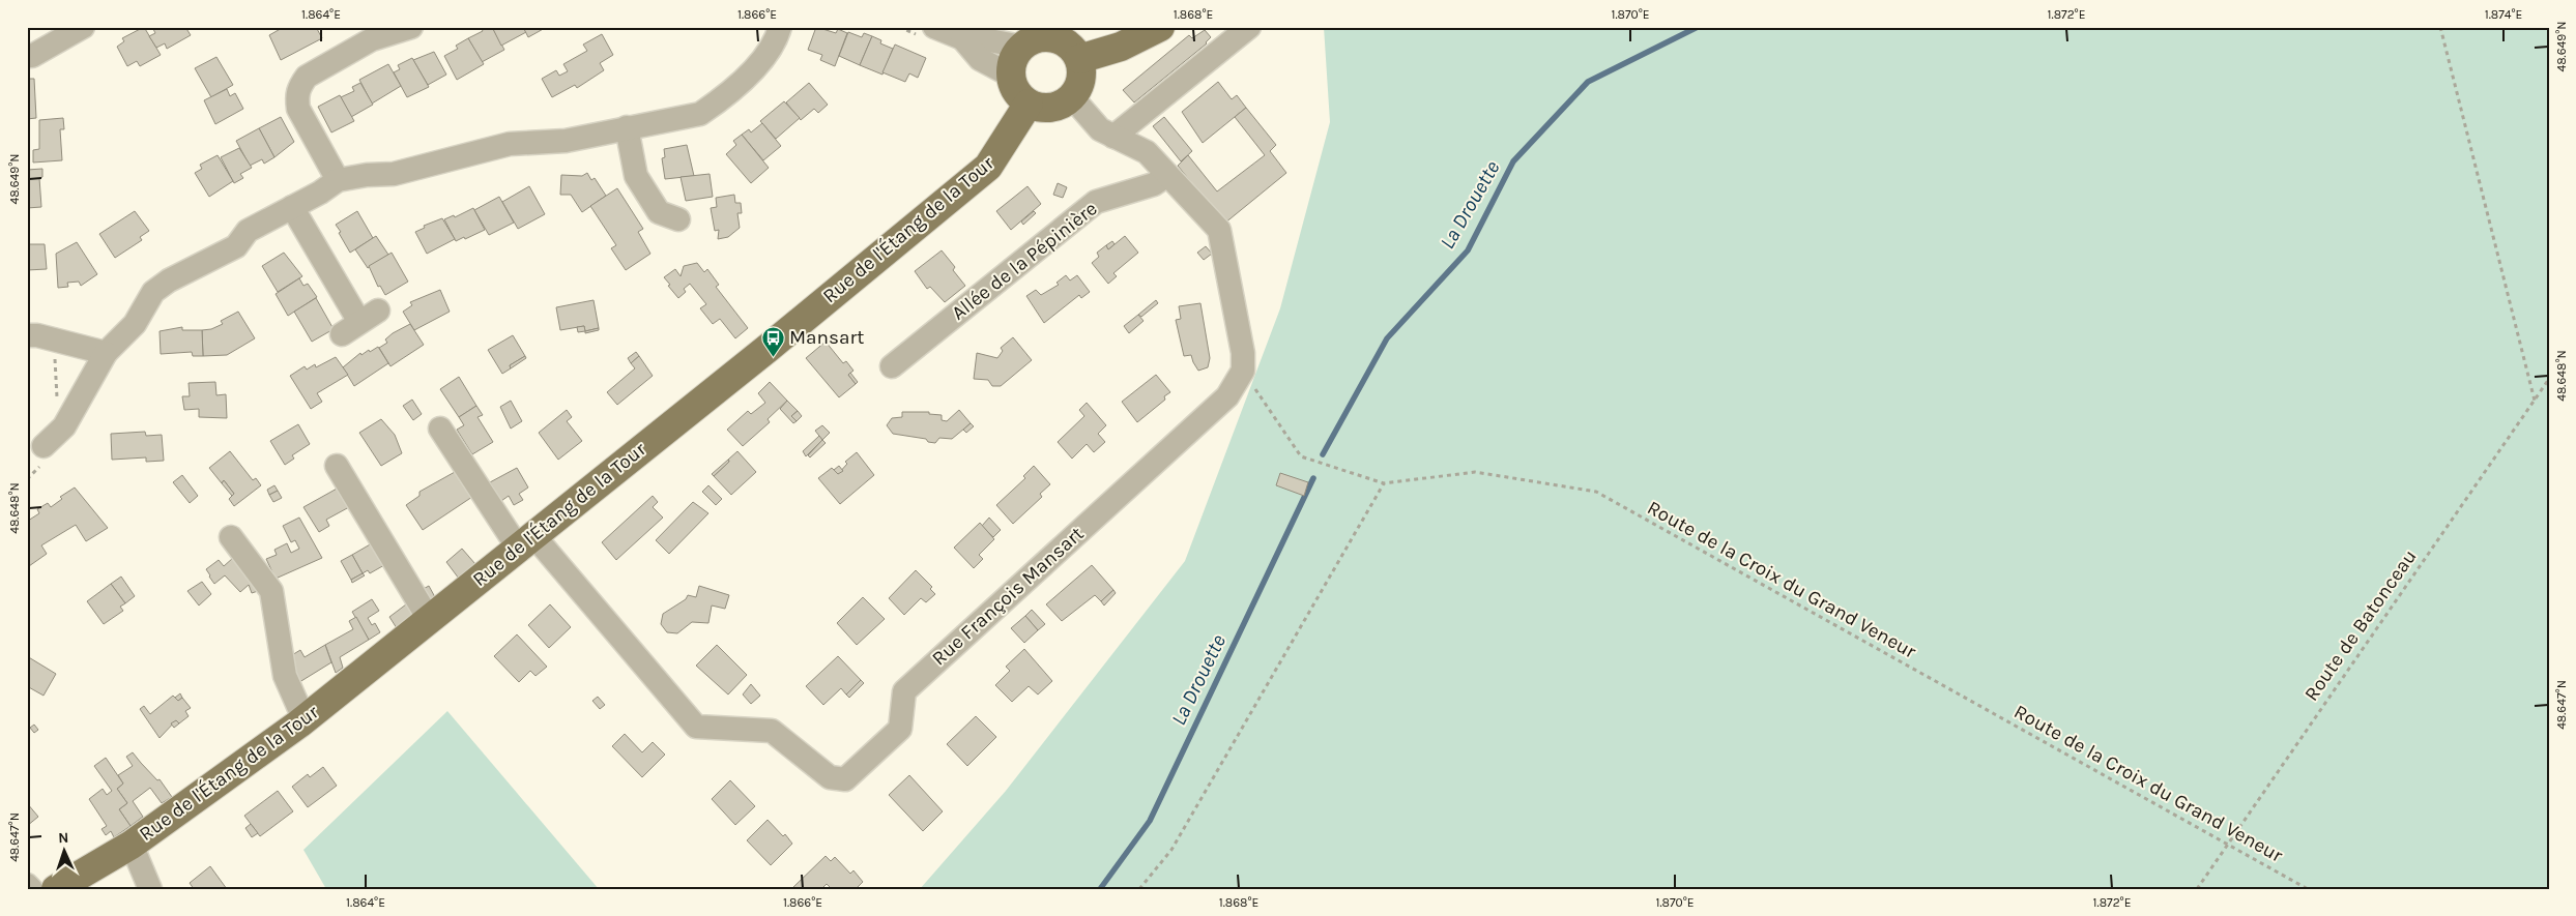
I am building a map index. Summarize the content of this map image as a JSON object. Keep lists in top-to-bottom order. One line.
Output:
{"streets":{"main road":["Rue de l'Étang de la Tour"],"street":["Allée de la Pépinière","Rue François Mansart"],"path":["Route de la Croix du Grand Veneur","Route de Batonceau"]},"crossings":[["Rue de l'Étang de la Tour","Rue François Mansart"],["Route de la Croix du Grand Veneur","Rue François Mansart"],["Route de la Croix du Grand Veneur","Route de Batonceau"]],"water":["La Drouette"],"places":{"bus stop":["Mansart"]},"north":"top","coordinates":["1.864°E","1.866°E","1.868°E","1.870°E","1.872°E","1.874°E","48.649°N","48.648°N","48.647°N"]}
